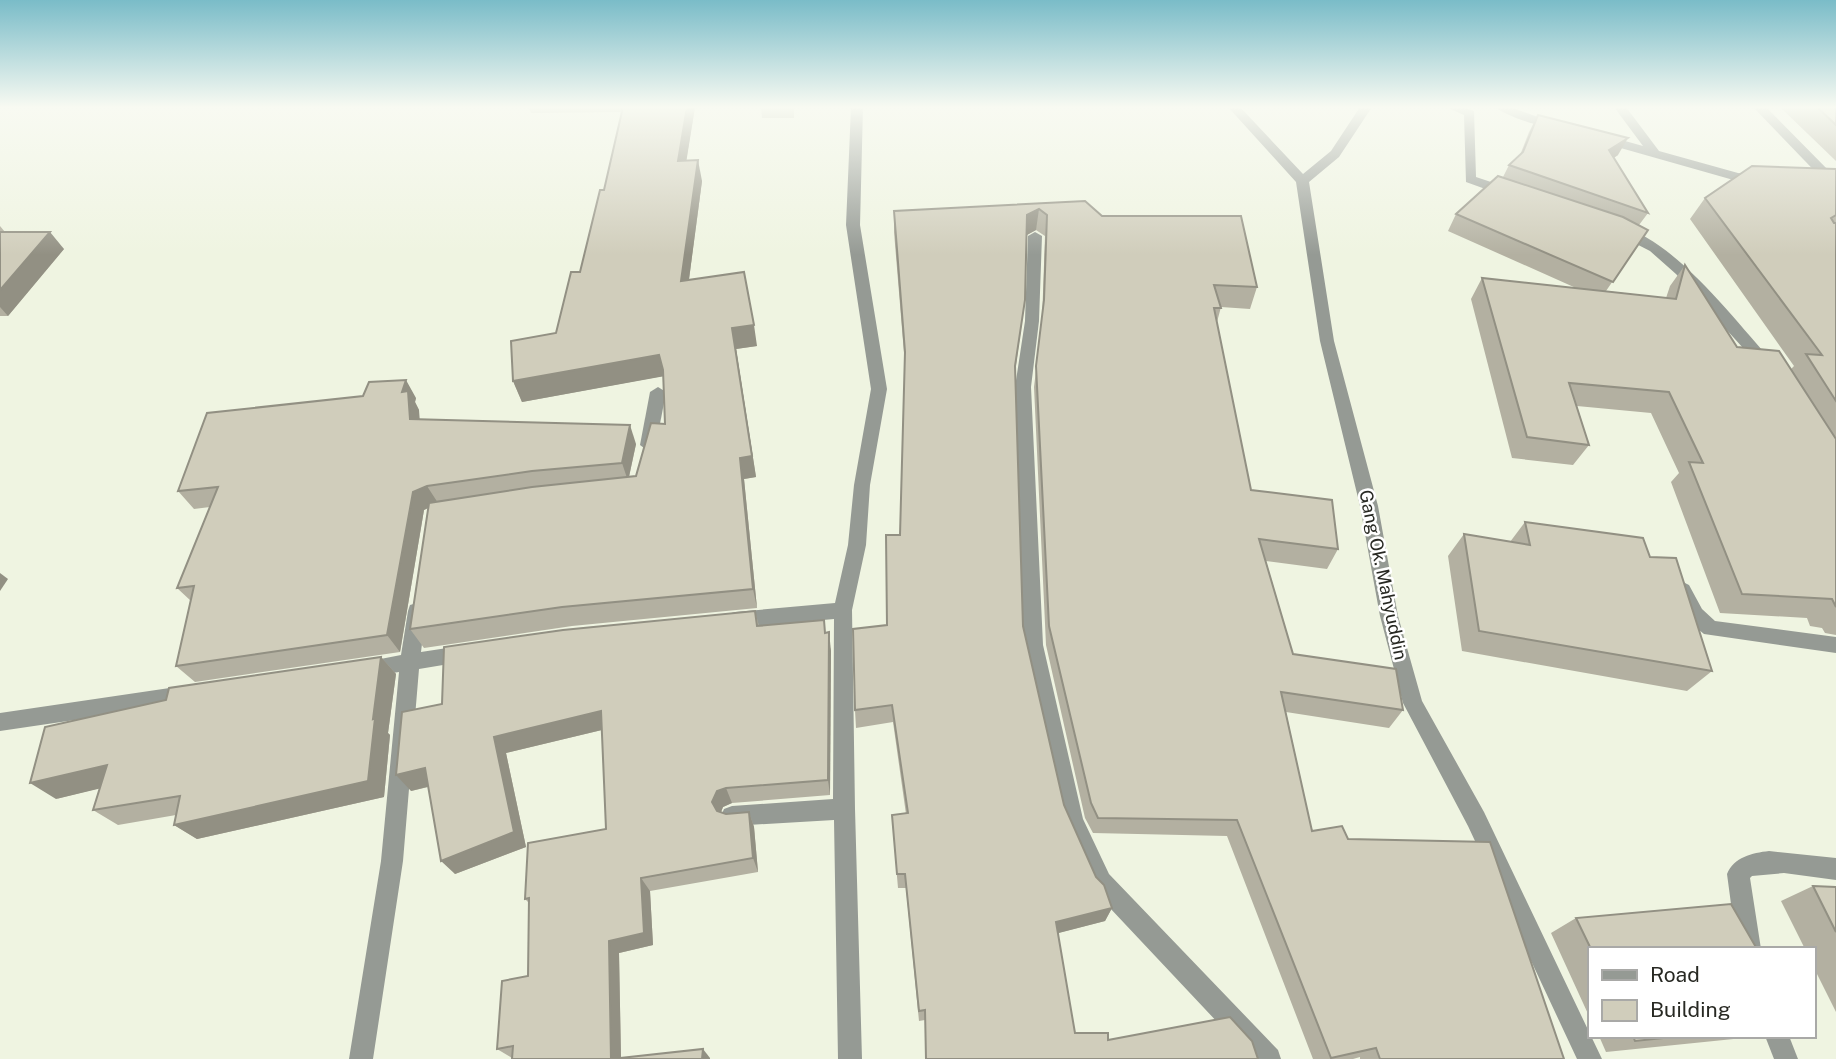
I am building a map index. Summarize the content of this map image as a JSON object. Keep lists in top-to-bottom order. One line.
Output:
{"streets":{"street":["Gang Ok. Mahyuddin"]},"legend":["Road","Building"]}
